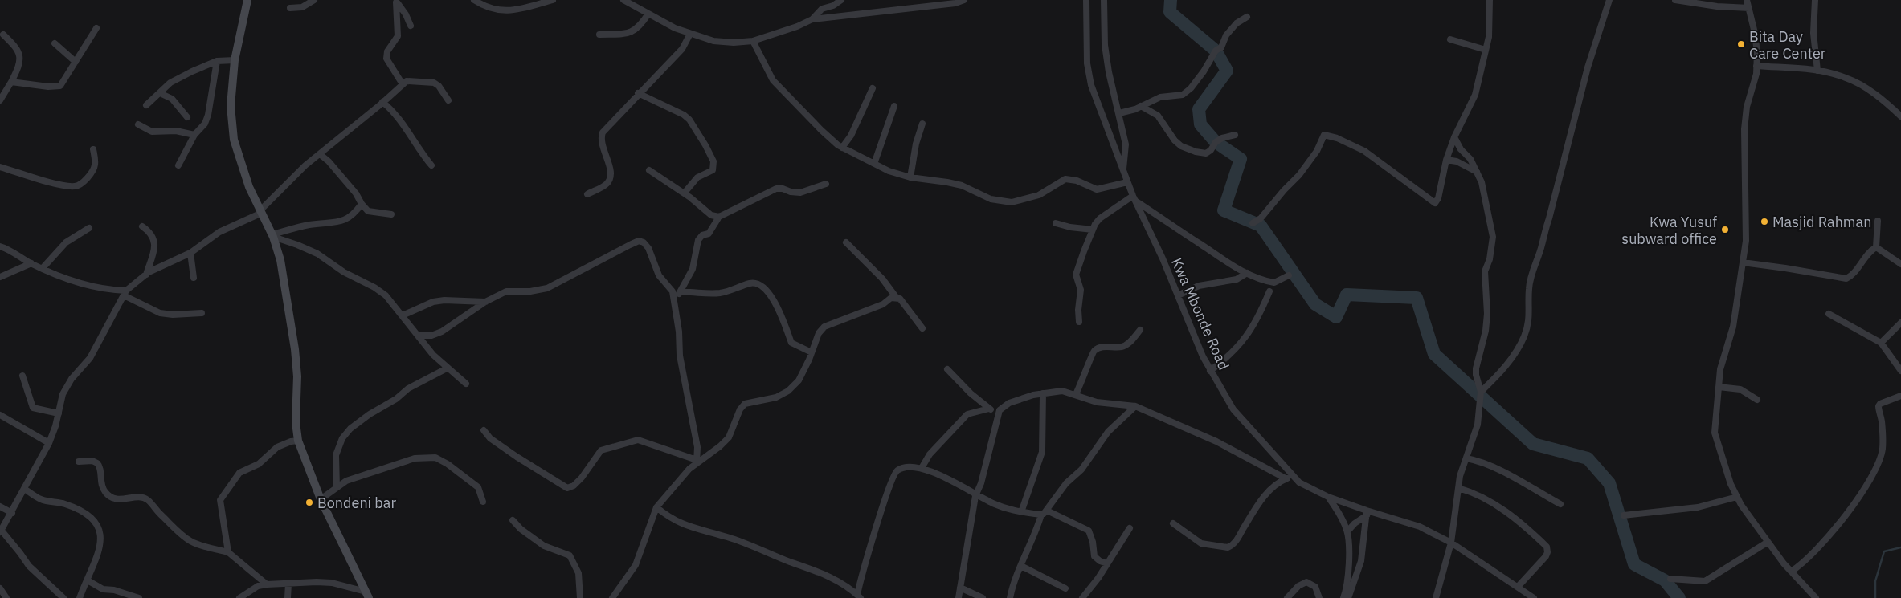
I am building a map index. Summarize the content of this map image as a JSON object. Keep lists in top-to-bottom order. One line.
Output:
{"streets":{"street":["Kwa Mbonde Road"]},"places":["Bita Day Care Center","Masjid Rahman","Kwa Yusuf subward office","Bondeni bar"]}
